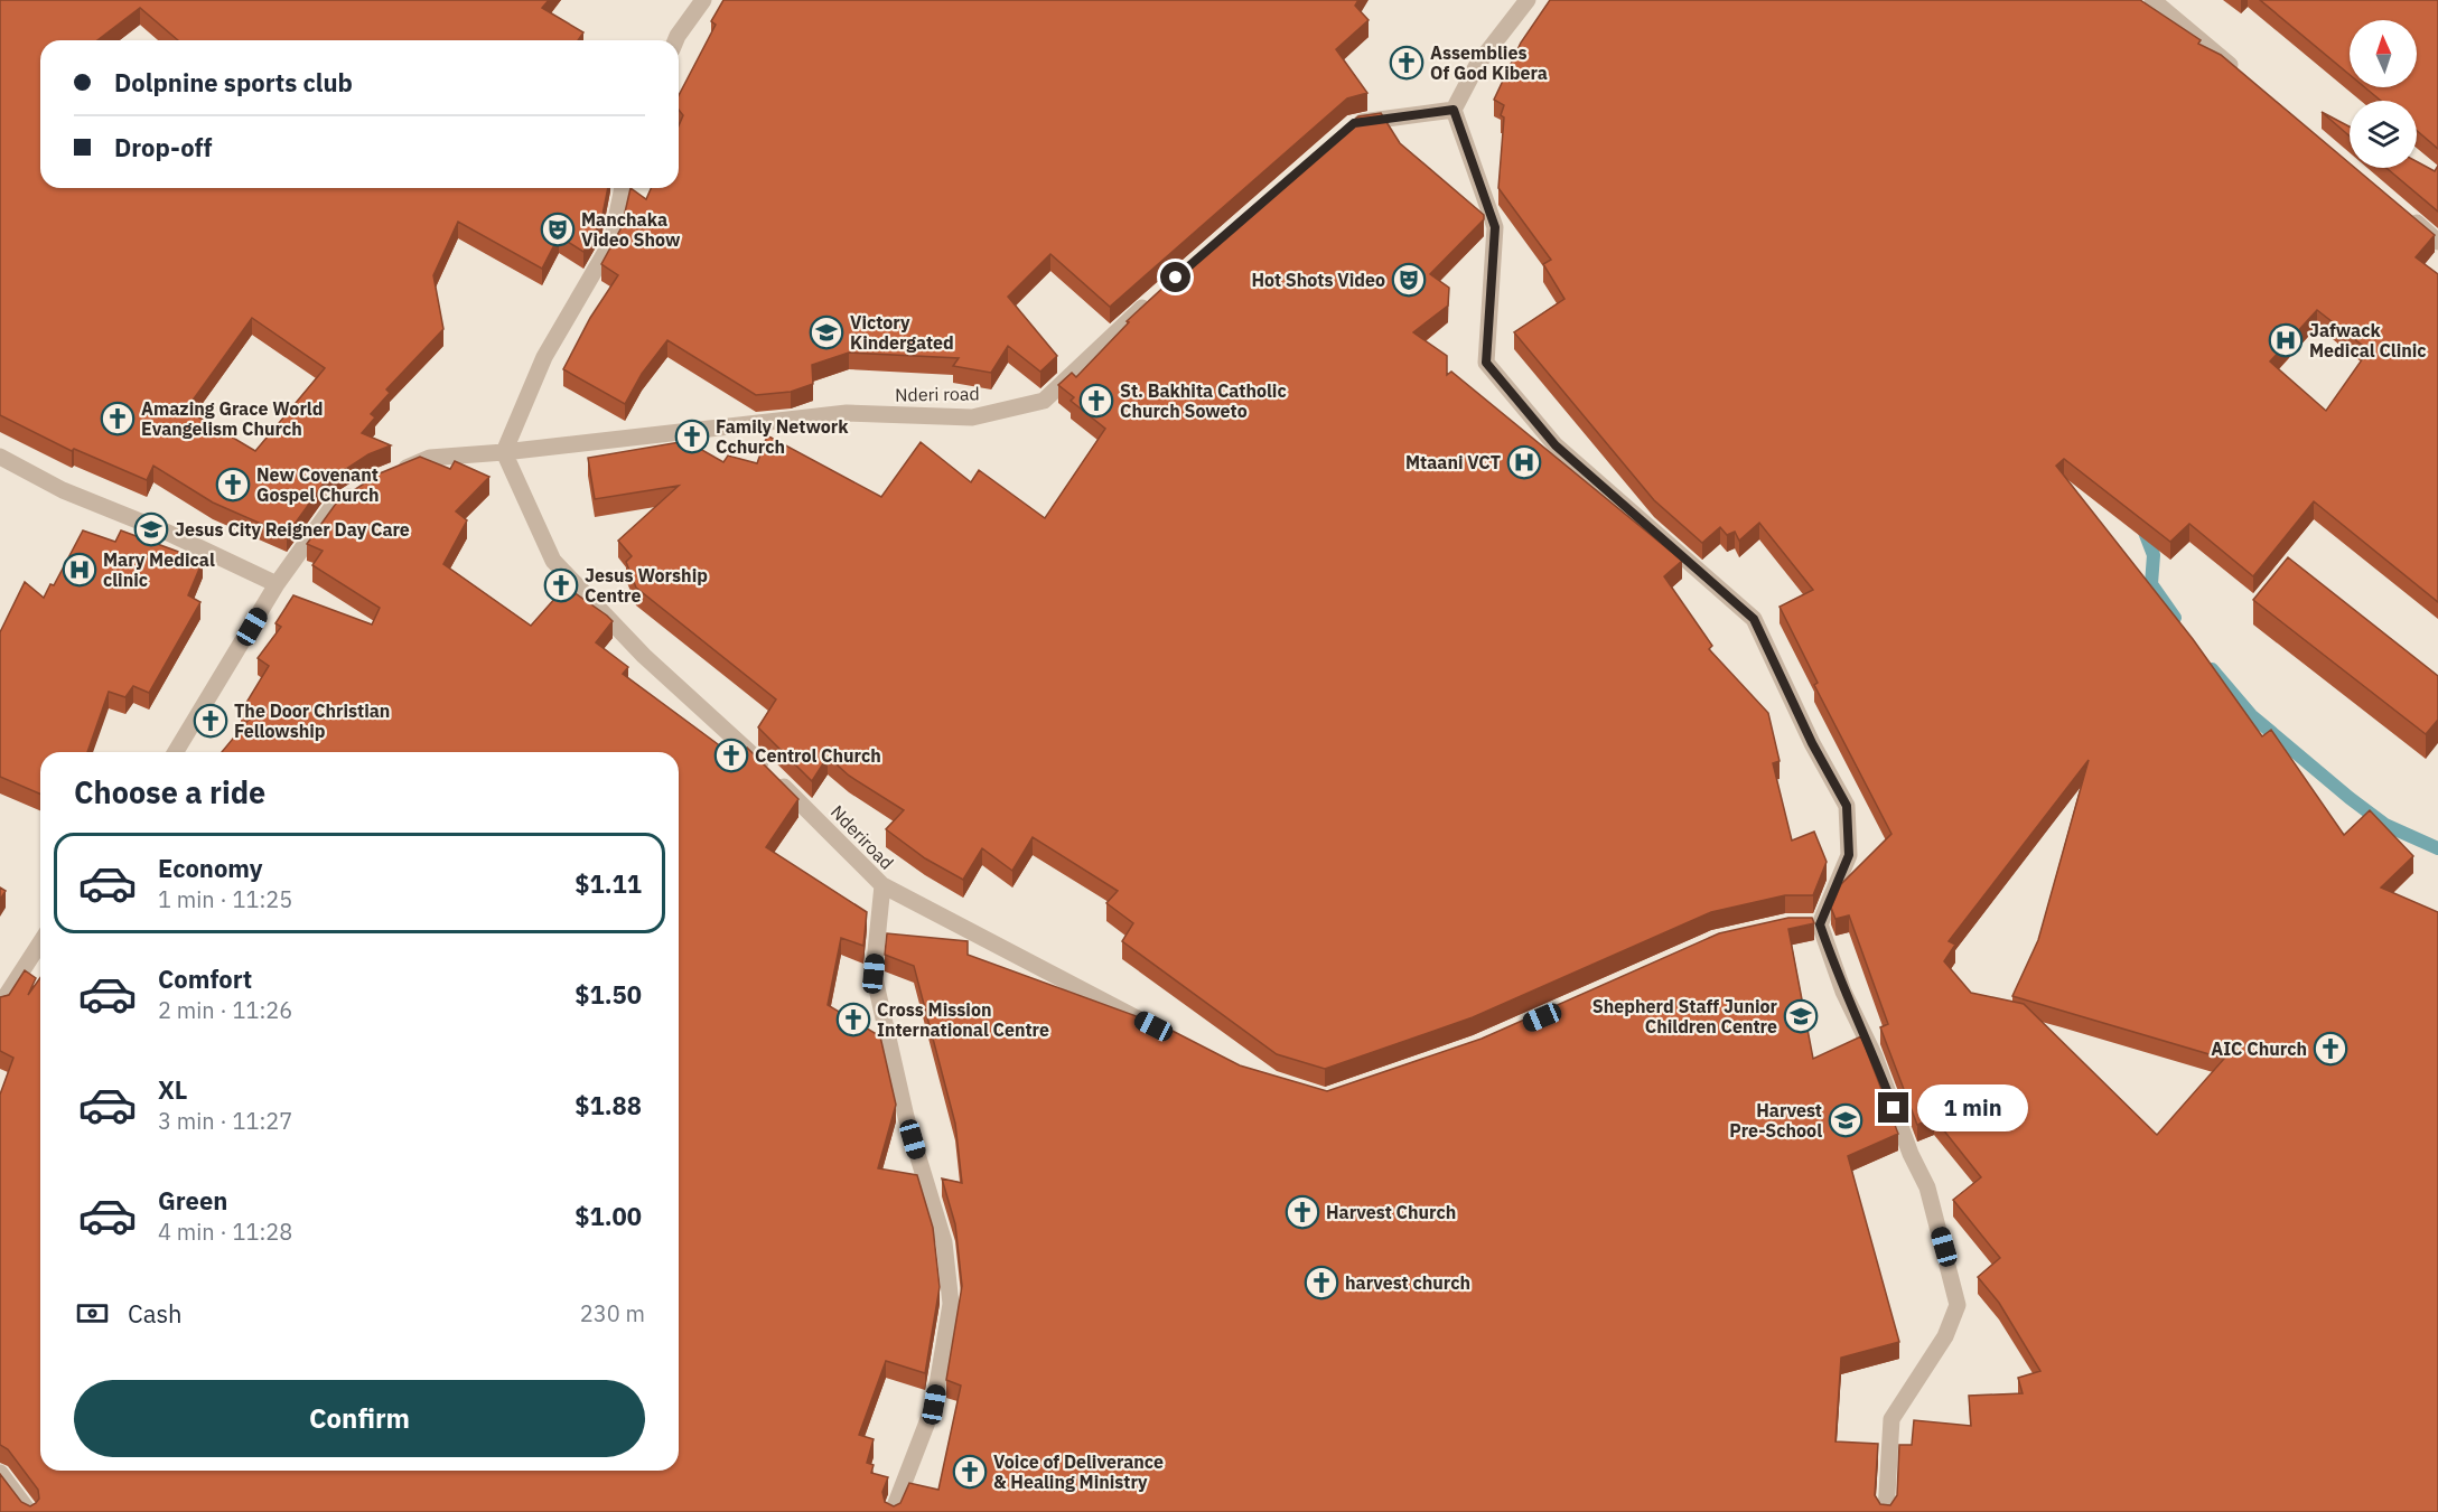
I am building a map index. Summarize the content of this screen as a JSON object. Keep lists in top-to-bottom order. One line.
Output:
{"streets":{"street":["Nderi road","Nderiroad"]},"crossings":[["Nderi road","Nderiroad"]],"places":{"church":["Assemblies Of God Kibera","St. Bakhita Catholic Church Soweto","Amazing Grace World Evangelism Church","Family Network Cchurch","New Covenant Gospel Church","Jesus Worship Centre","The Door Christian Fellowship","Centrol Church","Cross Mission International Centre","AIC Church","Harvest Church","harvest church","Voice of Deliverance & Healing Ministry"],"theatre":["Manchaka Video Show","Hot Shots Video"],"school or university":["Victory Kindergated","Jesus City Reigner Day Care","Shepherd Staff Junior Children Centre","Harvest Pre-School"],"hospital":["Jafwack Medical Clinic","Mtaani VCT","Mary Medical clinic"]},"north":"top","page":{"banner":["Dolpnine sports club","Drop-off"],"heading":"Choose a ride","list":[{"name":"Economy","note":"1 min · 11:25","value":"$1.11"},{"name":"Comfort","note":"2 min · 11:26","value":"$1.50"},{"name":"XL","note":"3 min · 11:27","value":"$1.88"},{"name":"Green","note":"4 min · 11:28","value":"$1.00"}],"bubble":"1 min","pay":["Cash","230 m"],"buttons":"Confirm"}}
